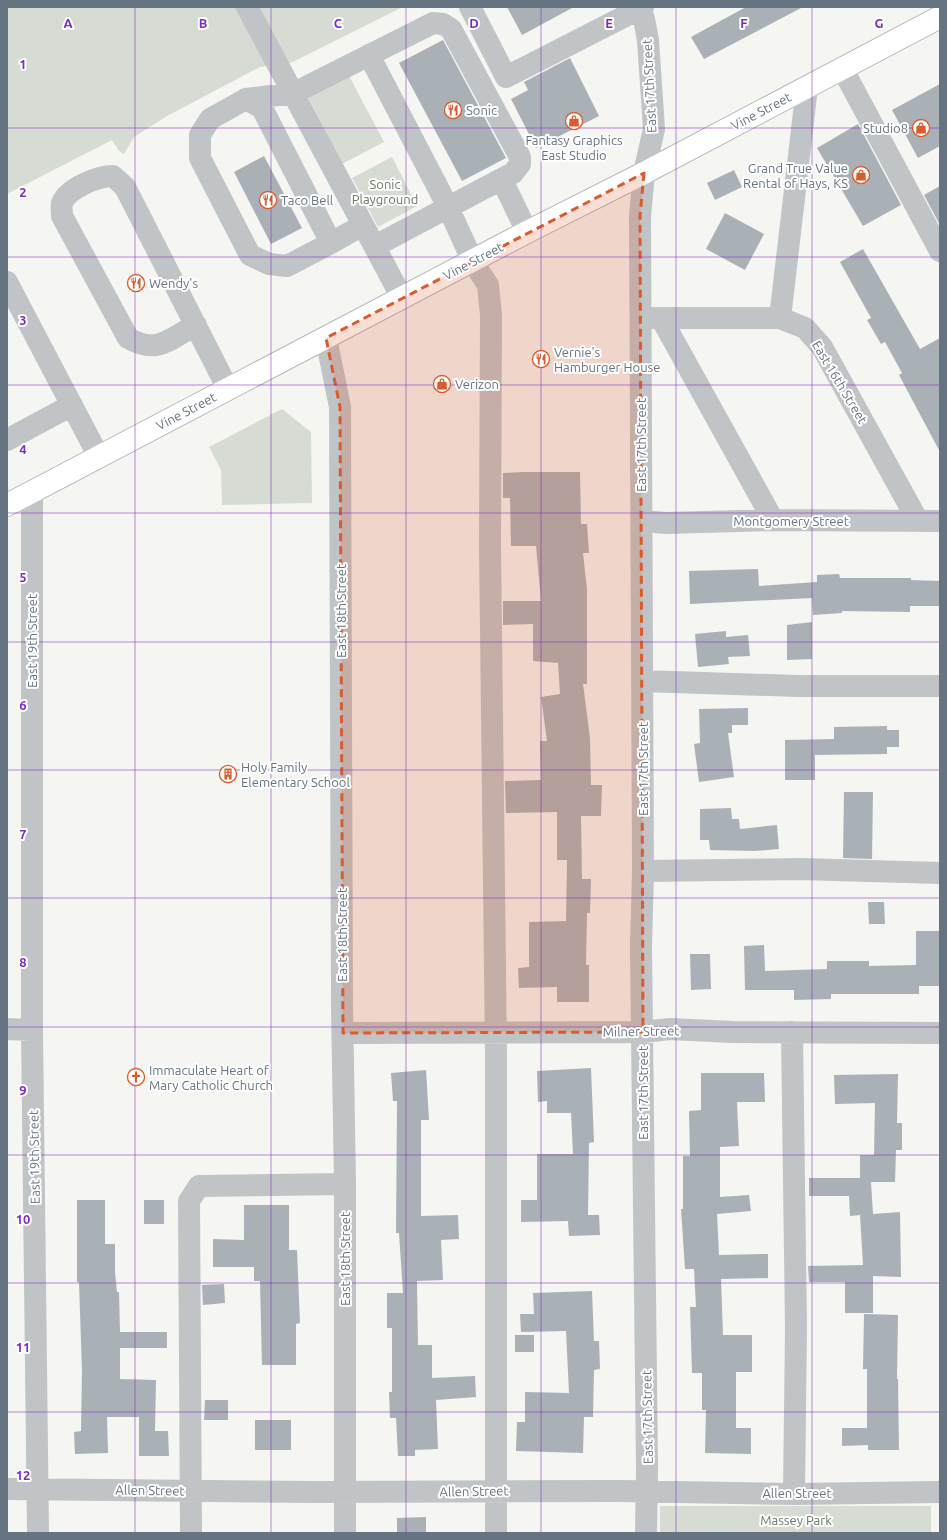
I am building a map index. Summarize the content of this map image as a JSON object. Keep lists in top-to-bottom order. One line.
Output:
{"streets":{"main road":["Vine Street"],"street":["East 17th Street","East 16th Street","Montgomery Street","East 18th Street","East 19th Street","Milner Street","Allen Street"]},"crossings":[["East 17th Street","Vine Street"],["East 17th Street","East 16th Street"],["East 17th Street","Montgomery Street"],["East 17th Street","Milner Street"],["East 17th Street","Allen Street"],["Vine Street","East 18th Street"],["Vine Street","East 19th Street"],["East 16th Street","Montgomery Street"],["East 18th Street","Milner Street"],["East 18th Street","Allen Street"],["East 19th Street","Allen Street"]],"parks":["Sonic Playground","Massey Park"],"places":{"restaurant":["Sonic","Taco Bell","Wendy's","Vernie's Hamburger House"],"shop":["Fantasy Graphics East Studio","Studio8","Grand True Value Rental of Hays, KS","Verizon"],"building":["Holy Family Elementary School"],"church":["Immaculate Heart of Mary Catholic Church"]},"grid":{"columns":["A","B","C","D","E","F","G"],"rows":["1","2","3","4","5","6","7","8","9","10","11","12"]}}
